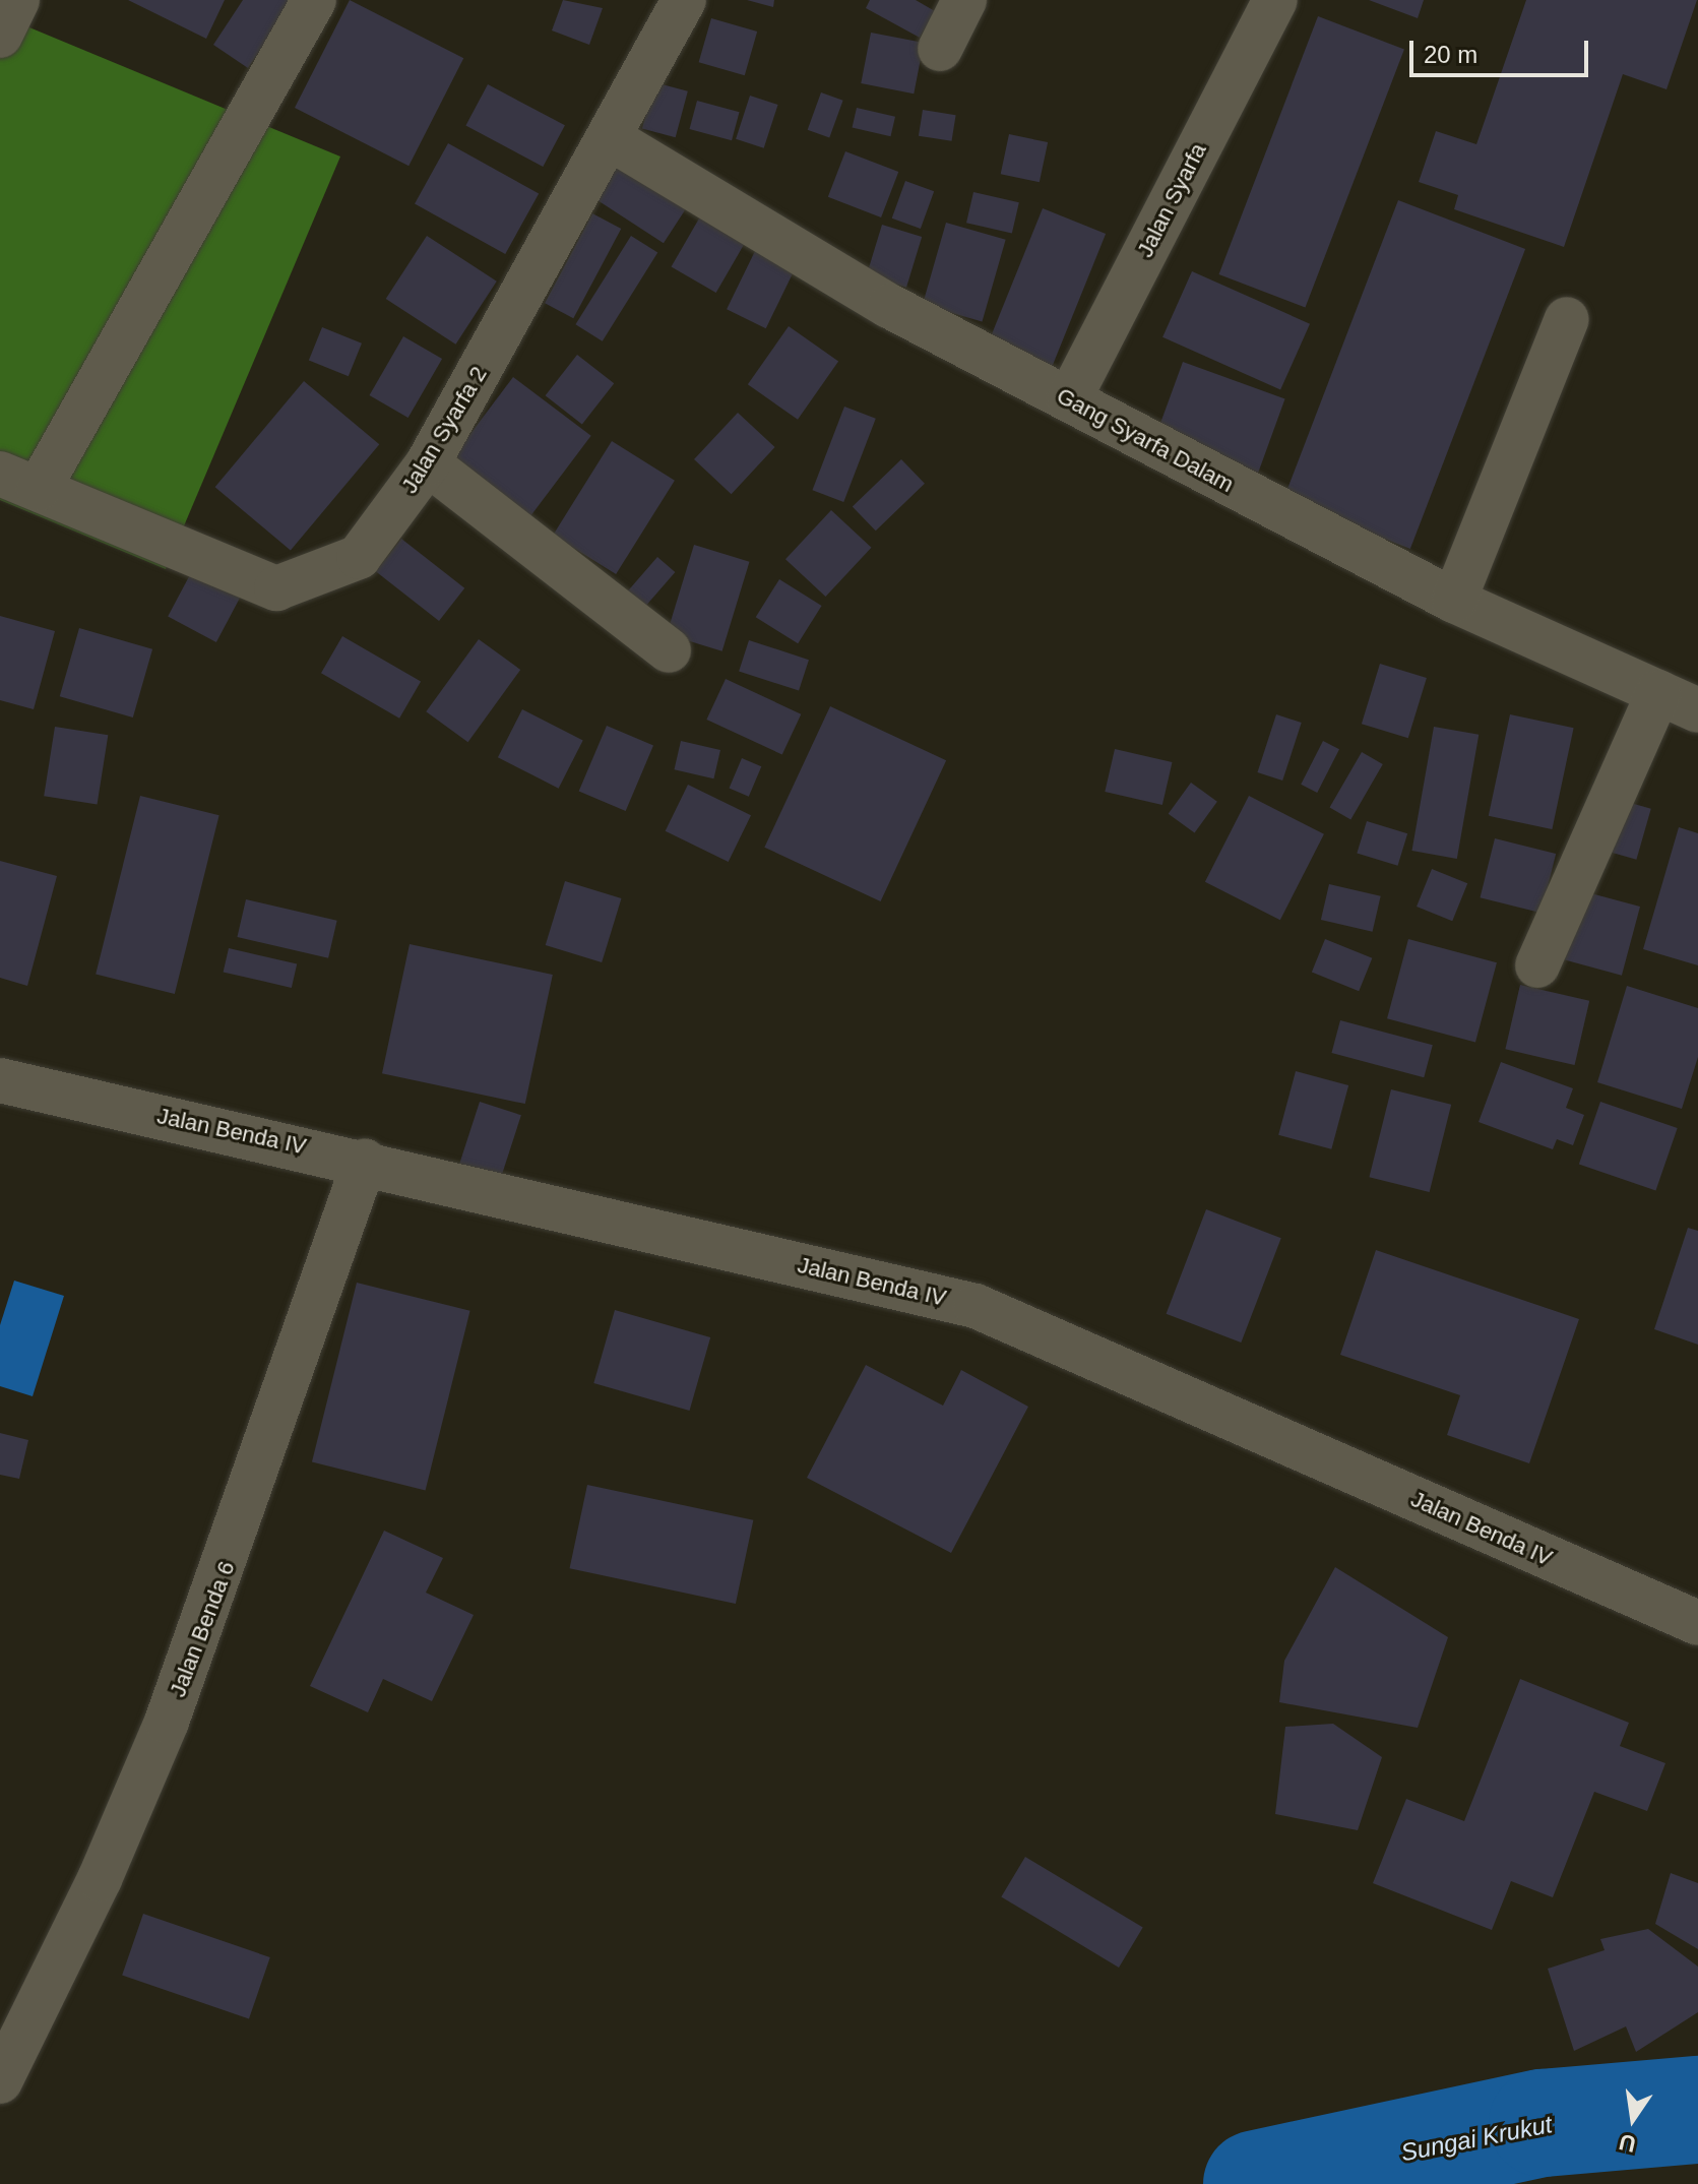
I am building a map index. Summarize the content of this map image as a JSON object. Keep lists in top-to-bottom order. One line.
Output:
{"streets":{"street":["Jalan Syarfa","Jalan Syarfa 2","Gang Syarfa Dalam","Jalan Benda IV","Jalan Benda 6"]},"crossings":[["Jalan Syarfa","Gang Syarfa Dalam"],["Jalan Syarfa 2","Gang Syarfa Dalam"],["Jalan Benda IV","Jalan Benda 6"]],"water":["Sungai Krukut"],"scale_bar":"20 m","north":"bottom"}
